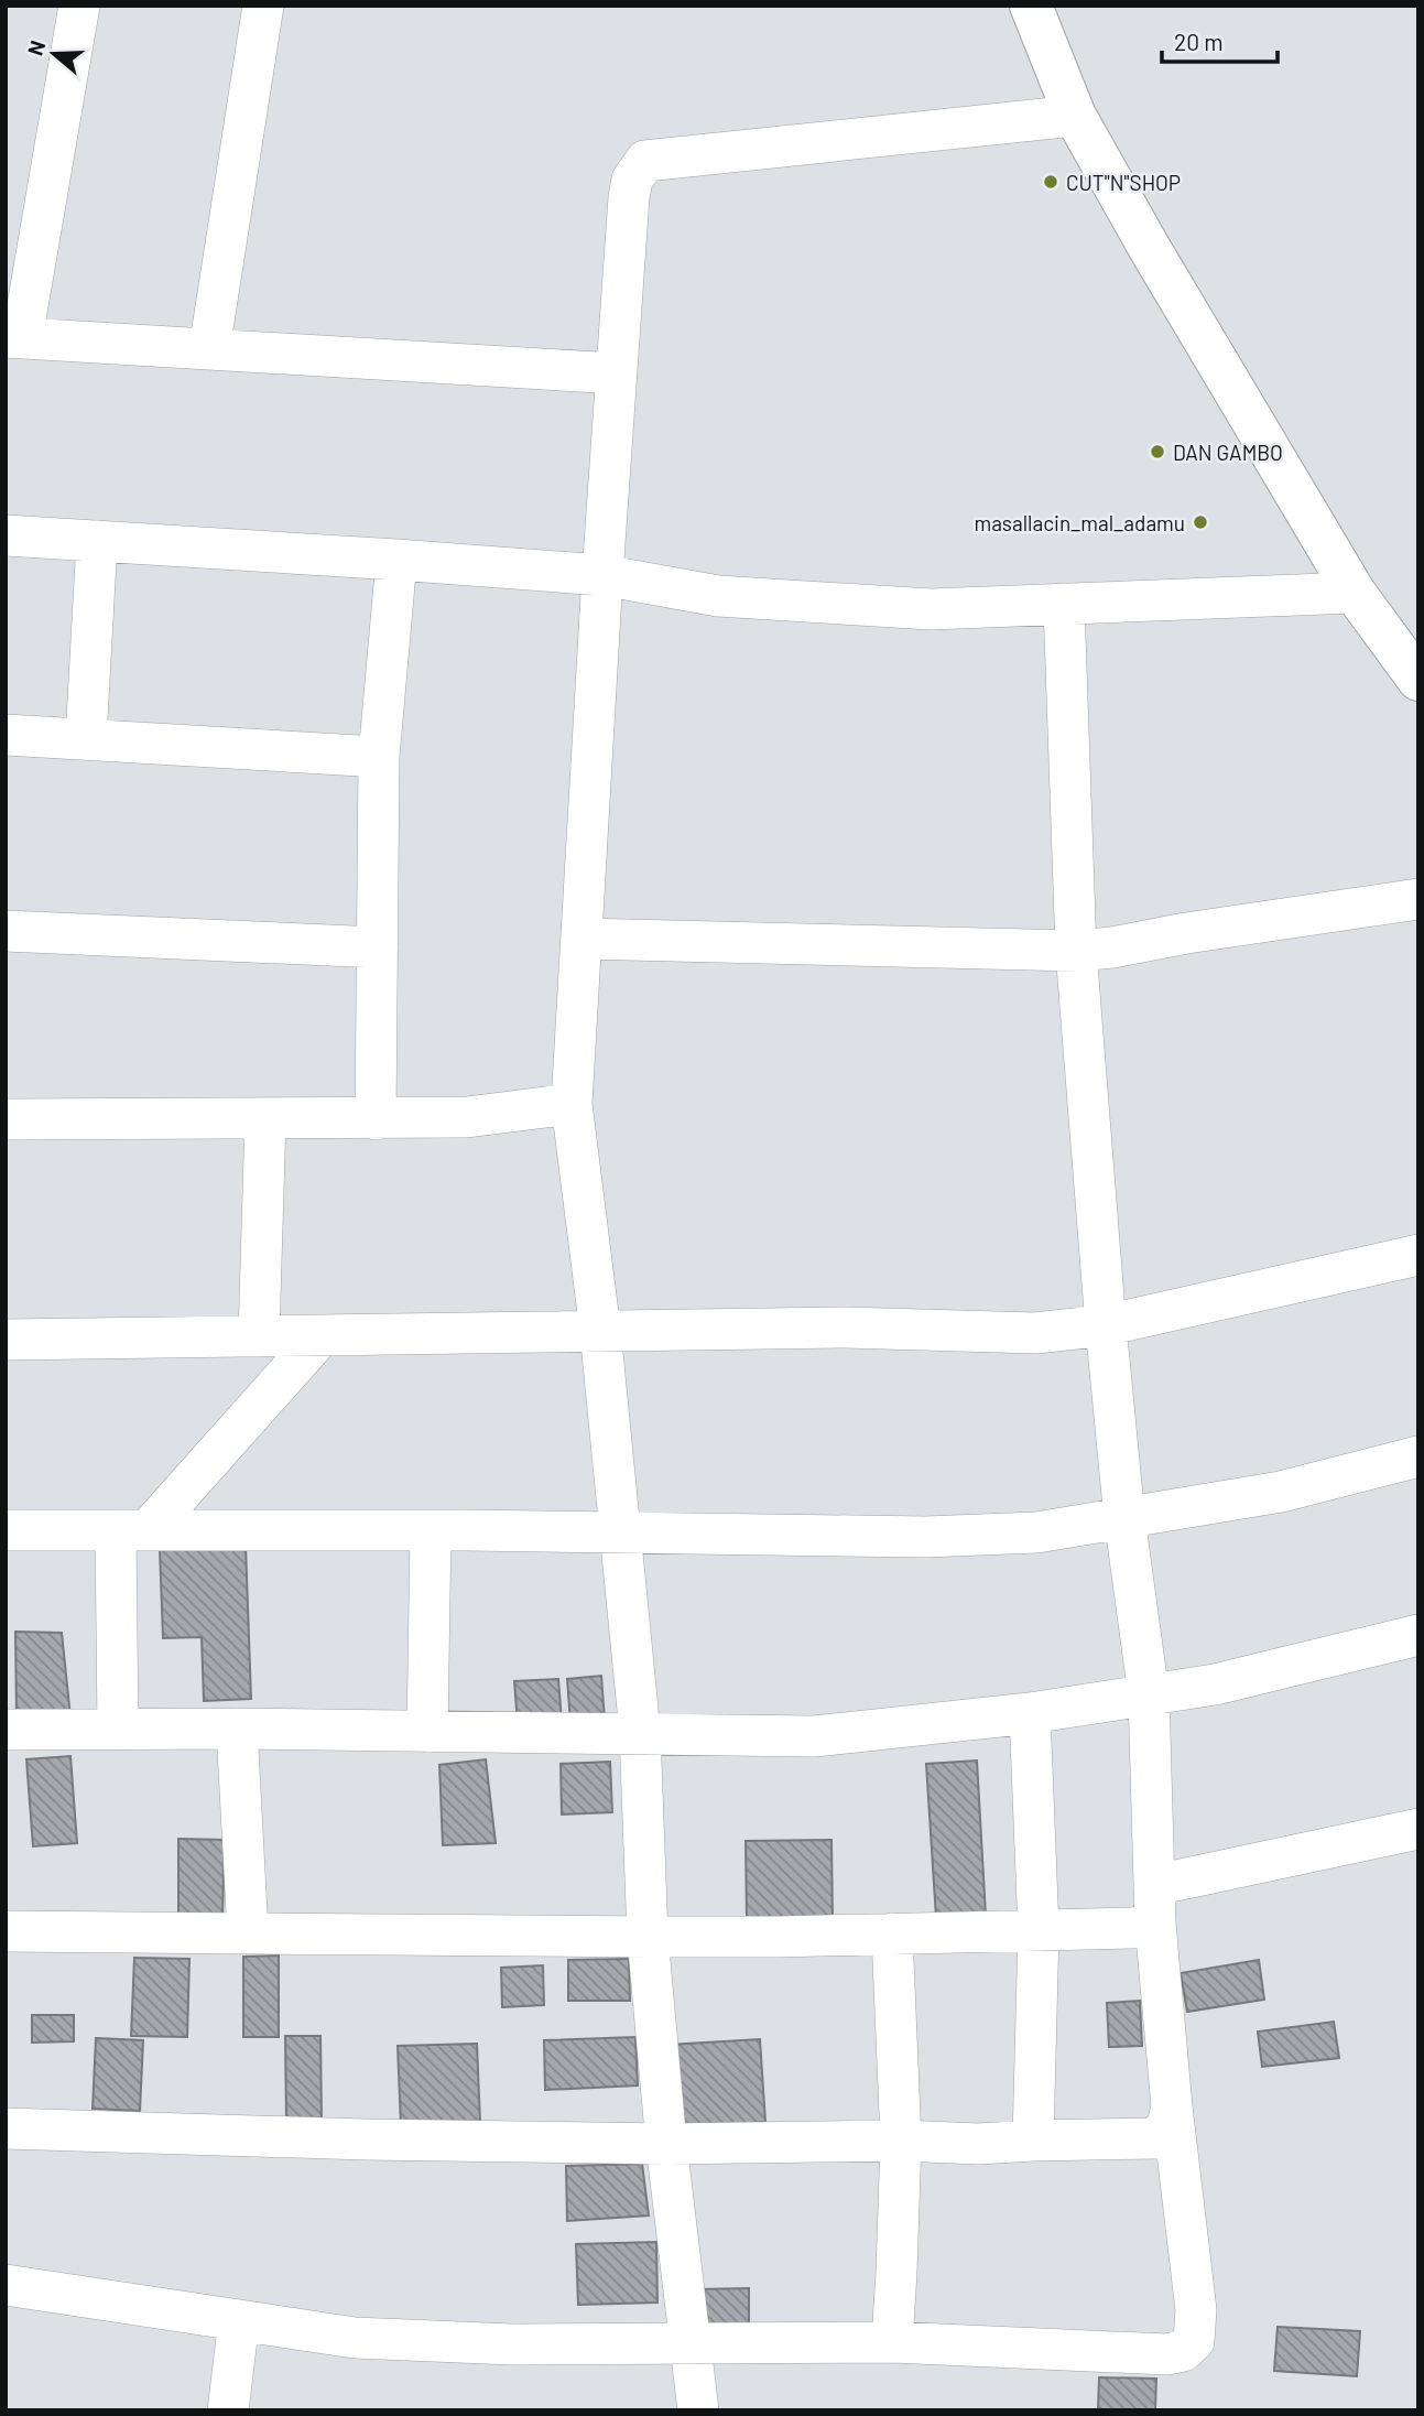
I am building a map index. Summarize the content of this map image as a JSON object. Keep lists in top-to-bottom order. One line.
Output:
{"places":["CUT''N''SHOP","DAN GAMBO","masallacin_mal_adamu"],"scale_bar":"20 m","north":"left"}
